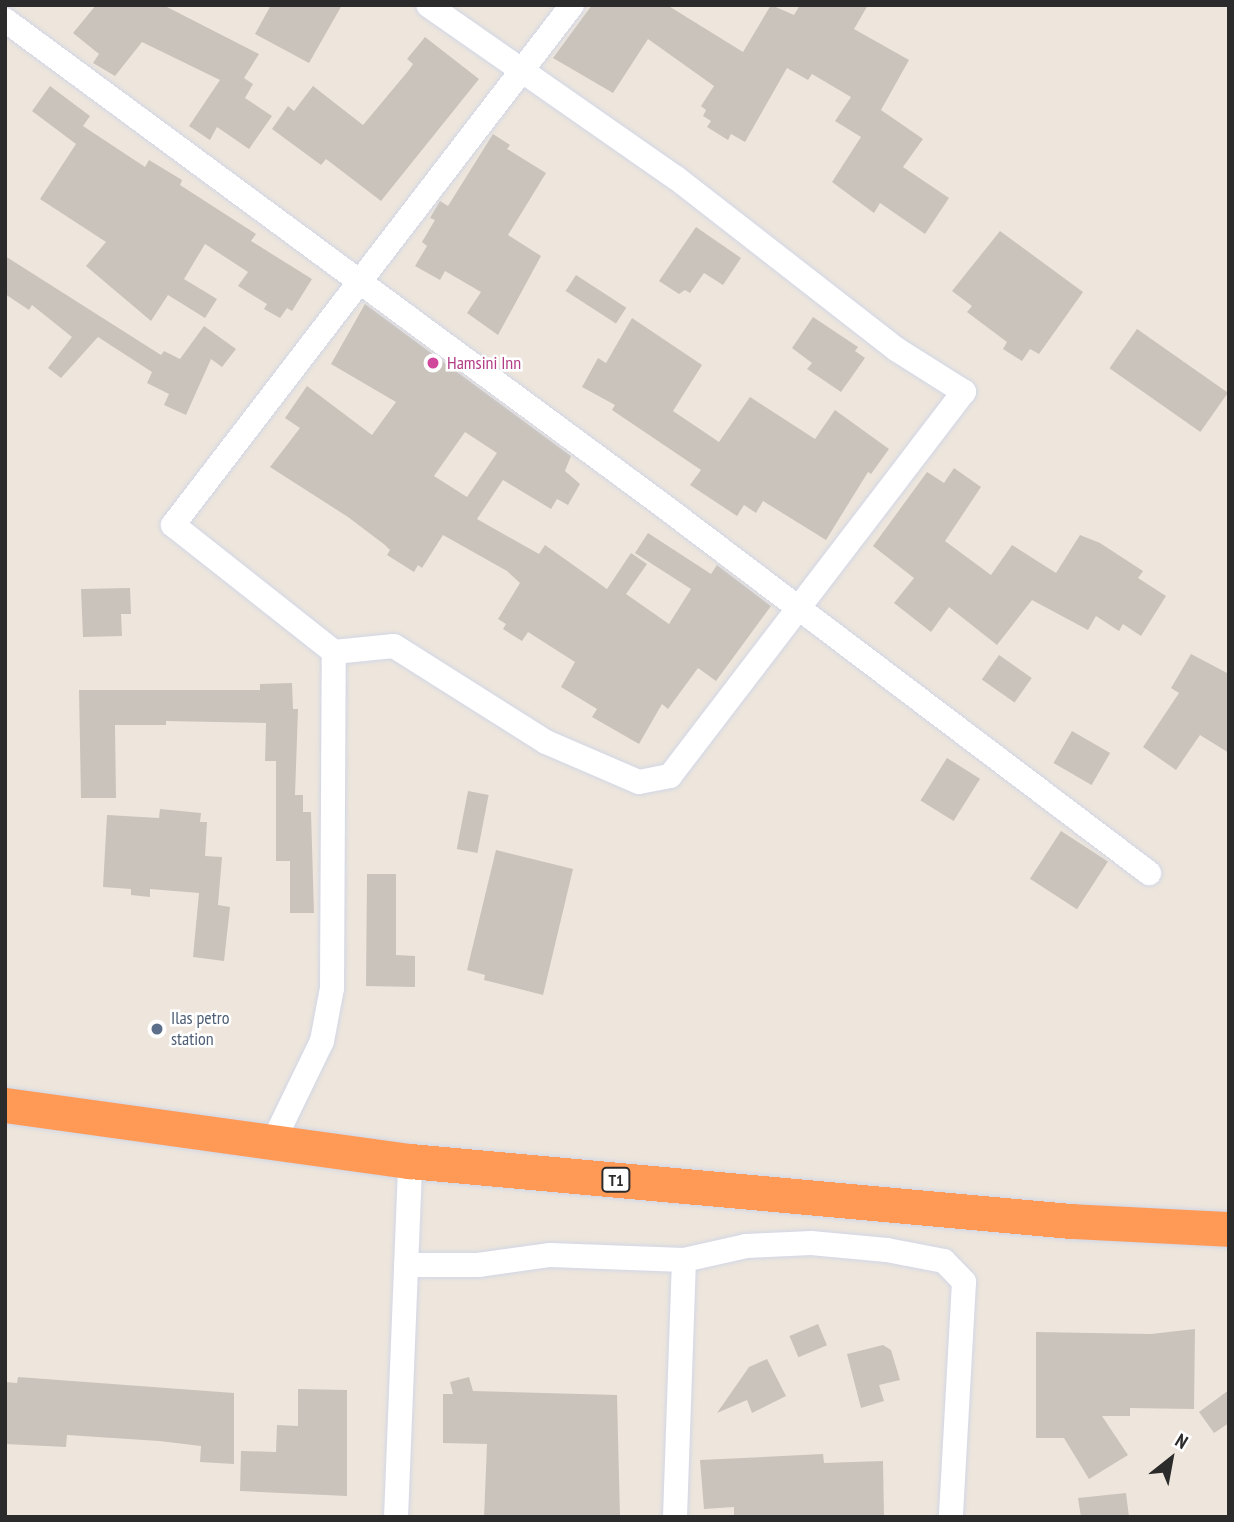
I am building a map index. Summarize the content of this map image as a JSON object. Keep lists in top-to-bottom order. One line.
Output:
{"streets":{"highway":["T1"]},"places":["Hamsini Inn","Ilas petro station"],"north":"top right"}
